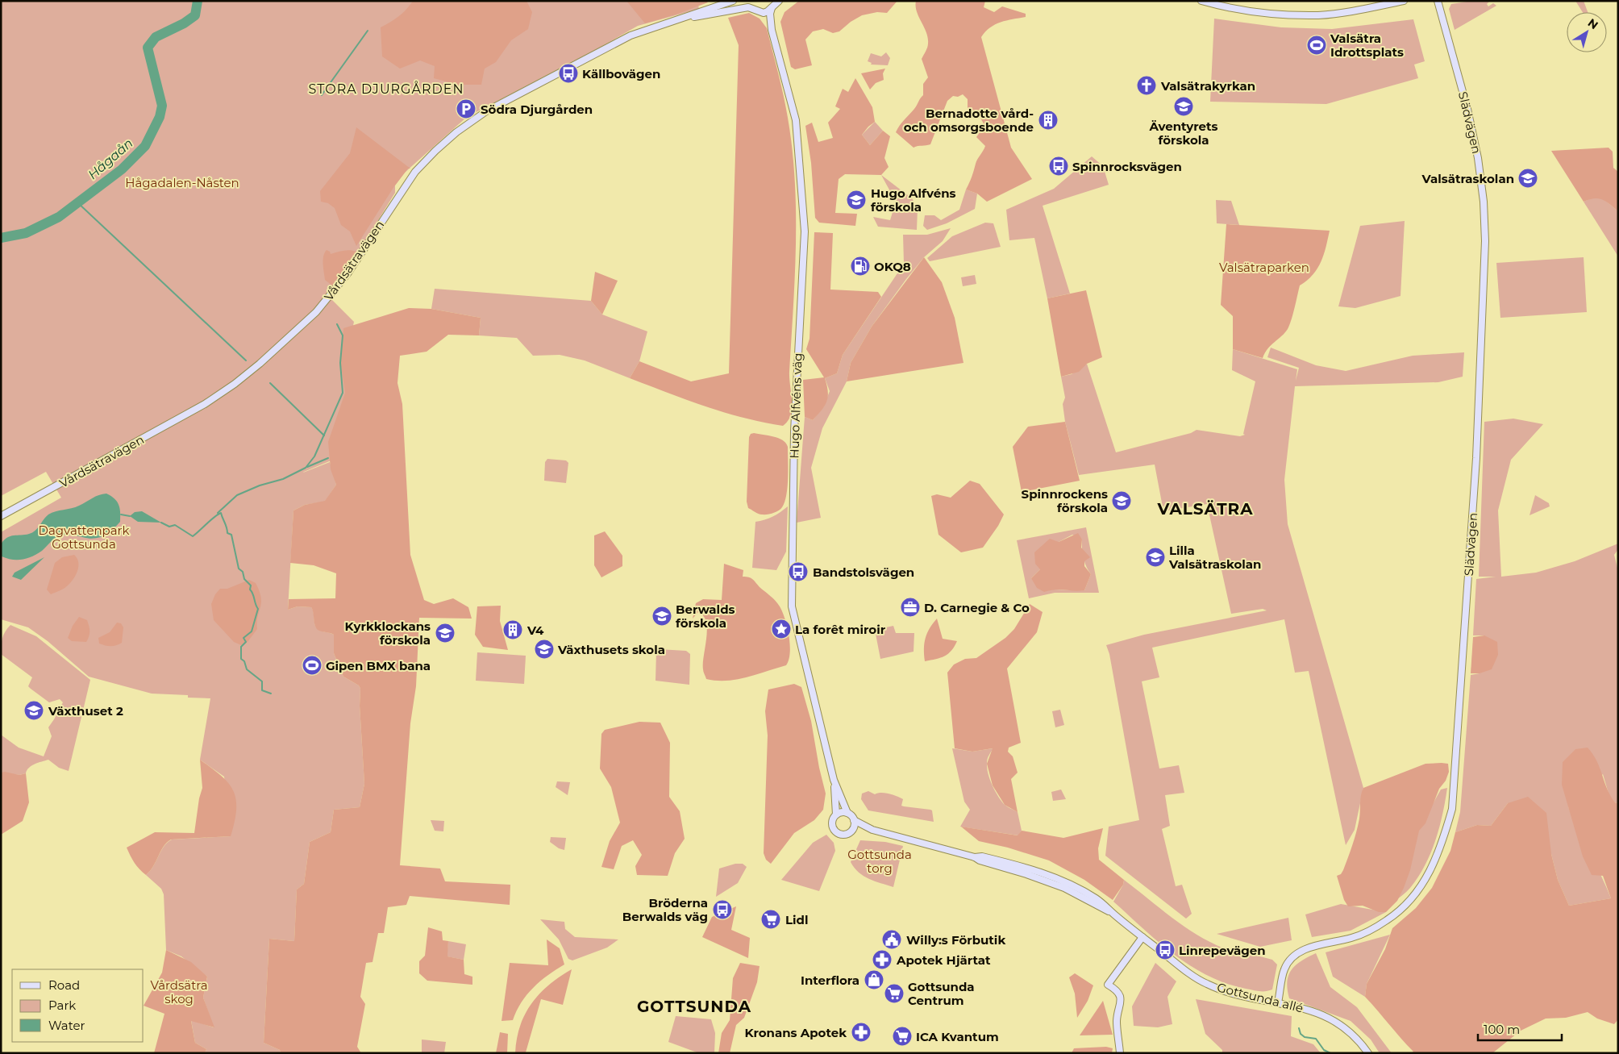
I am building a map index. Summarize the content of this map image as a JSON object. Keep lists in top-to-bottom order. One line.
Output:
{"streets":{"street":["Slädvägen","Vårdsätravägen","Hugo Alfvéns väg","Gottsunda allé"]},"crossings":[["Slädvägen","Gottsunda allé"],["Vårdsätravägen","Hugo Alfvéns väg"],["Hugo Alfvéns väg","Gottsunda allé"]],"districts":["STORA DJURGÅRDEN","VALSÄTRA","GOTTSUNDA"],"water":["Hågaån"],"parks":["Hågadalen-Nåsten","Valsätraparken","Dagvattenpark Gottsunda","Gottsunda torg","Vårdsätra skog"],"places":{"sports":["Valsätra Idrottsplats","Gipen BMX bana"],"bus stop":["Källbovägen","Spinnrocksvägen","Bandstolsvägen","Bröderna Berwalds väg","Linrepevägen"],"church":["Valsätrakyrkan"],"school or university":["Äventyrets förskola","Valsätraskolan","Hugo Alfvéns förskola","Spinnrockens förskola","Lilla Valsätraskolan","Berwalds förskola","Kyrkklockans förskola","Växthusets skola","Växthuset 2"],"parking":["Södra Djurgården"],"building":["Bernadotte vård- och omsorgsboende","V4"],"fuel station":["OKQ8"],"office":["D. Carnegie & Co"],"place":["La forêt miroir"],"supermarket":["Lidl","Gottsunda Centrum","ICA Kvantum"],"public building":["Willy:s Förbutik"],"pharmacy":["Apotek Hjärtat","Kronans Apotek"],"shop":["Interflora"]},"legend":["Road","Park","Water"],"scale_bar":"100 m","north":"top right"}
